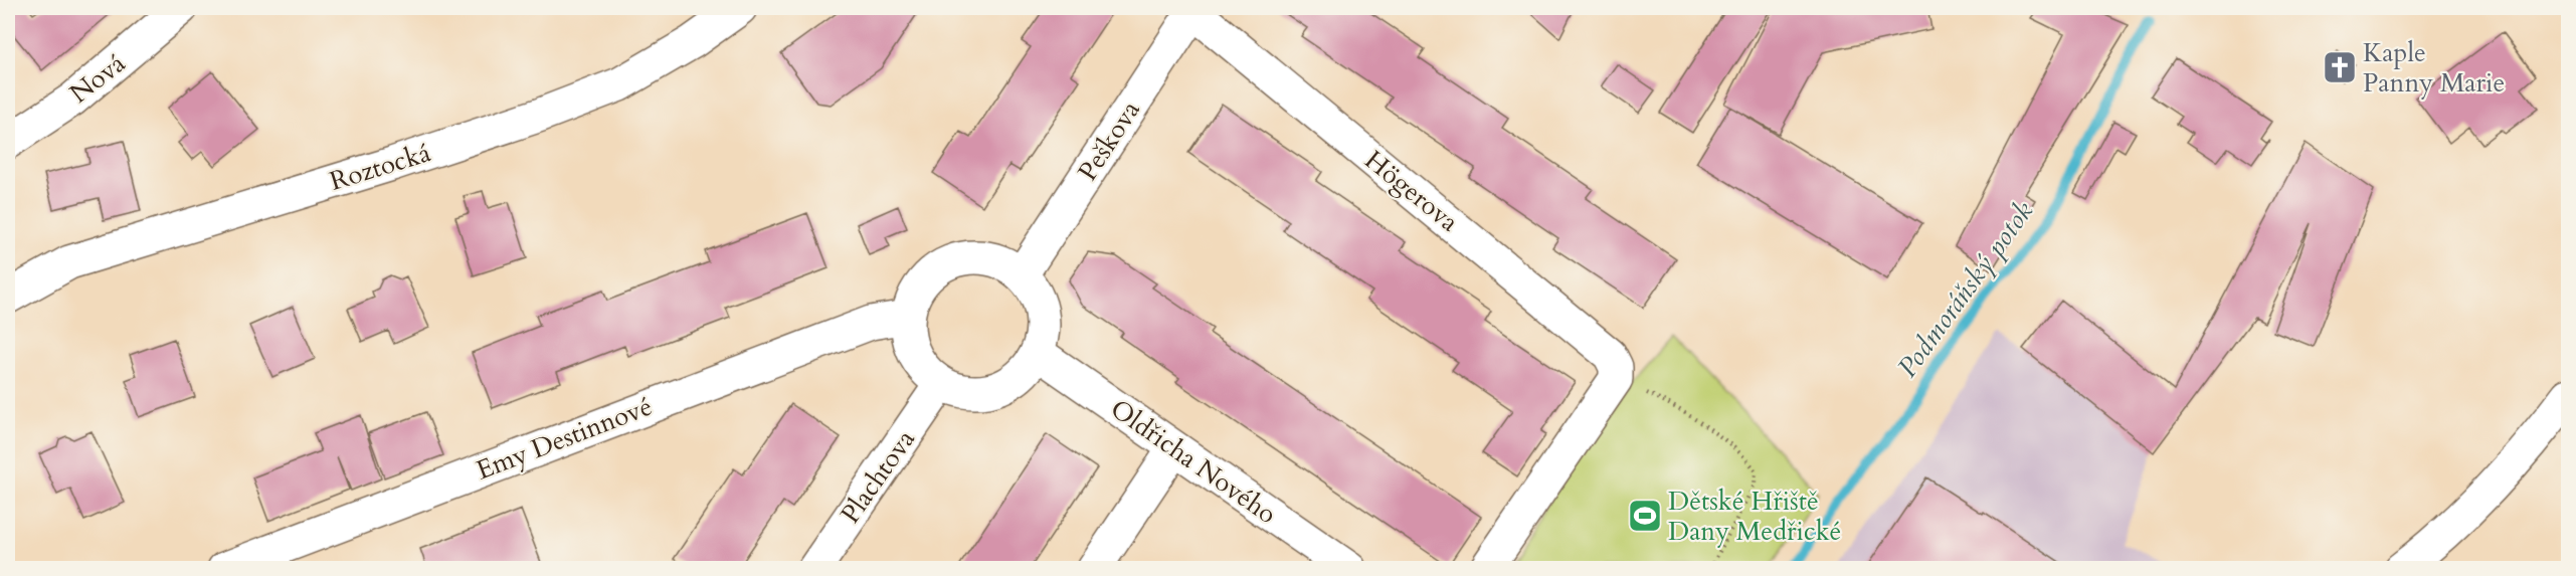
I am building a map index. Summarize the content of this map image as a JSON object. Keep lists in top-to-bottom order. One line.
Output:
{"streets":{"street":["Nová","Peškova","Roztocká","Högerova","Emy Destinnové","Oldřicha Nového","Plachtova"]},"crossings":[["Peškova","Högerova"],["Peškova","Emy Destinnové"],["Peškova","Oldřicha Nového"],["Peškova","Plachtova"],["Emy Destinnové","Oldřicha Nového"],["Emy Destinnové","Plachtova"],["Oldřicha Nového","Plachtova"]],"water":["Podmoráňský potok"],"places":{"church":["Kaple Panny Marie"],"sports":["Dětské Hřiště Dany Medřické"]}}
